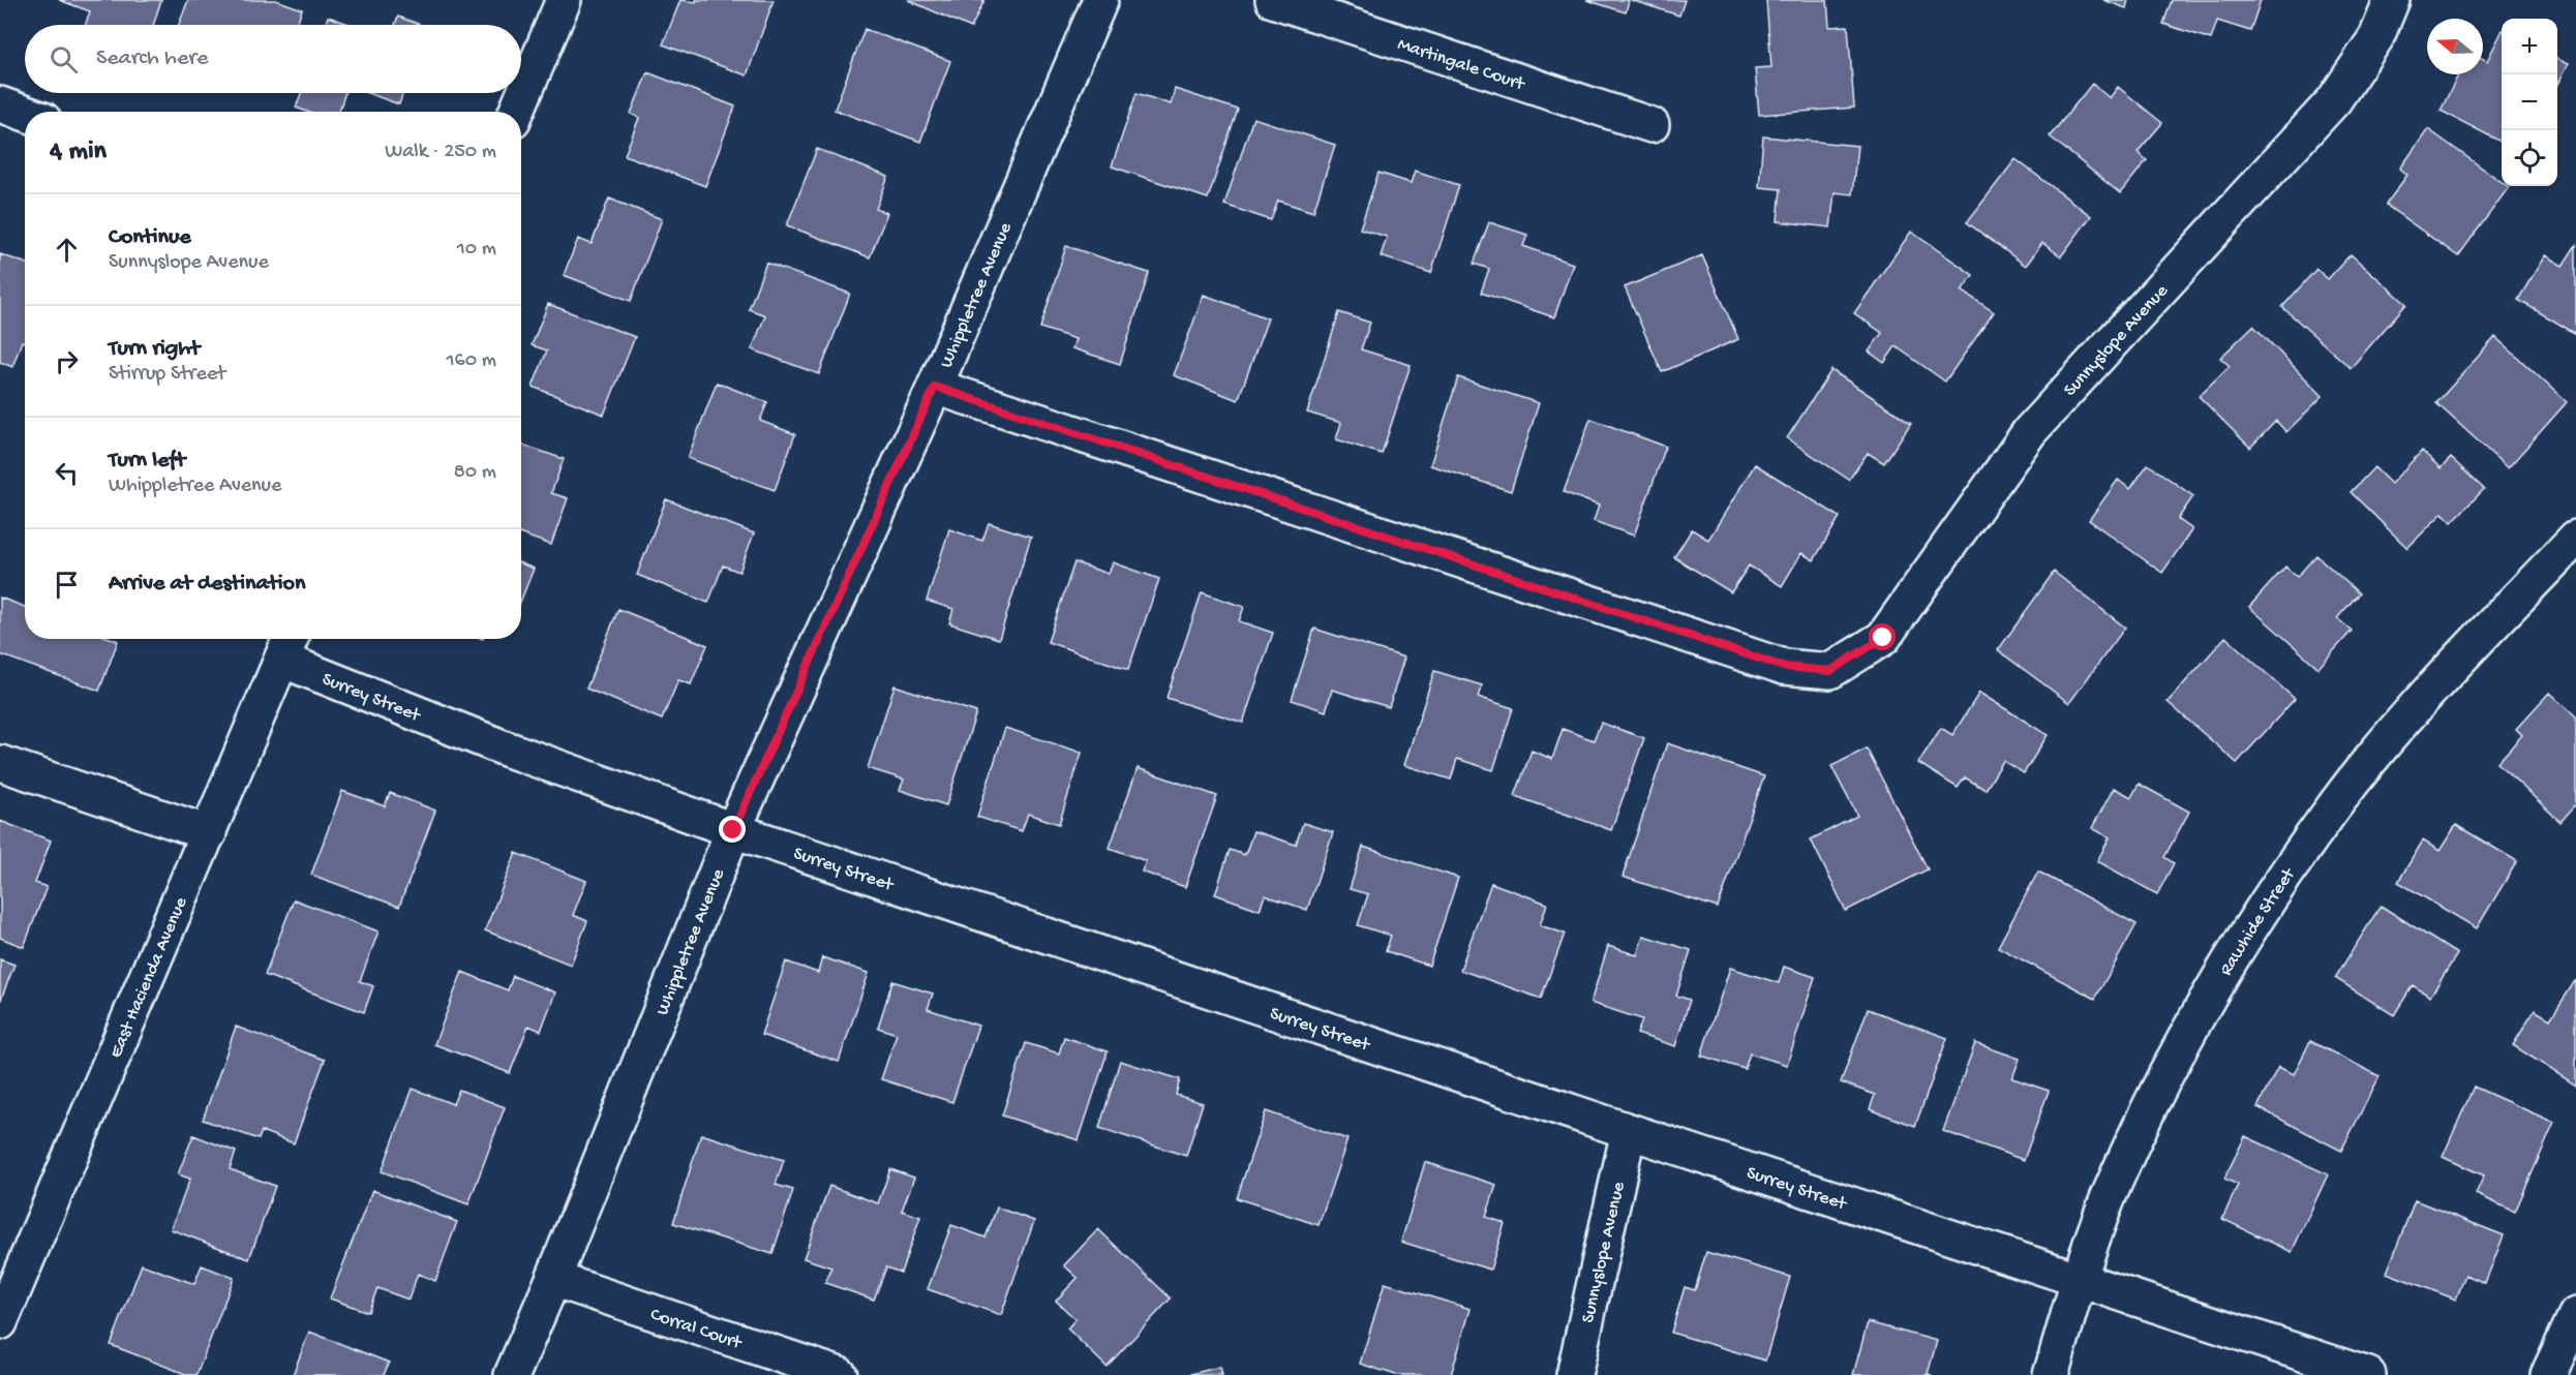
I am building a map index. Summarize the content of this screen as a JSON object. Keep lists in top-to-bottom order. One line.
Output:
{"streets":{"street":["Martingale Court","Whippletree Avenue","Sunnyslope Avenue","Surrey Street","Rawhide Street","East Hacienda Avenue","Corral Court"]},"crossings":[["Whippletree Avenue","Sunnyslope Avenue"],["Whippletree Avenue","Surrey Street"],["Whippletree Avenue","Corral Court"],["Sunnyslope Avenue","Surrey Street"],["Surrey Street","Rawhide Street"],["Surrey Street","East Hacienda Avenue"]],"north":"left","page":{"map_buttons":["+","−"],"search":"Search here","heading":["4 min","Walk · 250 m"],"list":[["Continue","Sunnyslope Avenue","10 m"],["Turn right","Stirrup Street","160 m"],["Turn left","Whippletree Avenue","80 m"],"Arrive at destination"]}}
